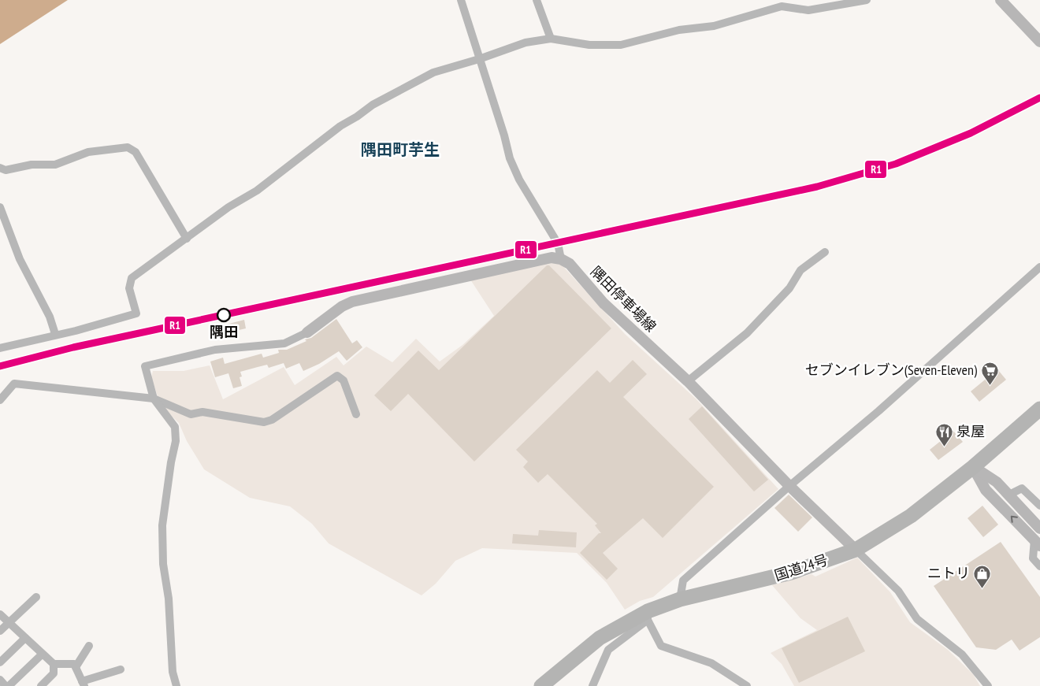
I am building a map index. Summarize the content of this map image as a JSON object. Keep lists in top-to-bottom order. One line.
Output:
{"streets":{"highway":["国道24号"],"main road":["隅田停車場線"]},"crossings":[["隅田停車場線","国道24号"]],"districts":["隅田町芋生"],"places":{"other":["隅田"],"supermarket":["セブンイレブン(Seven-Eleven)"],"restaurant":["泉屋"],"shop":["ニトリ"]},"lines":["transit line R1"]}
